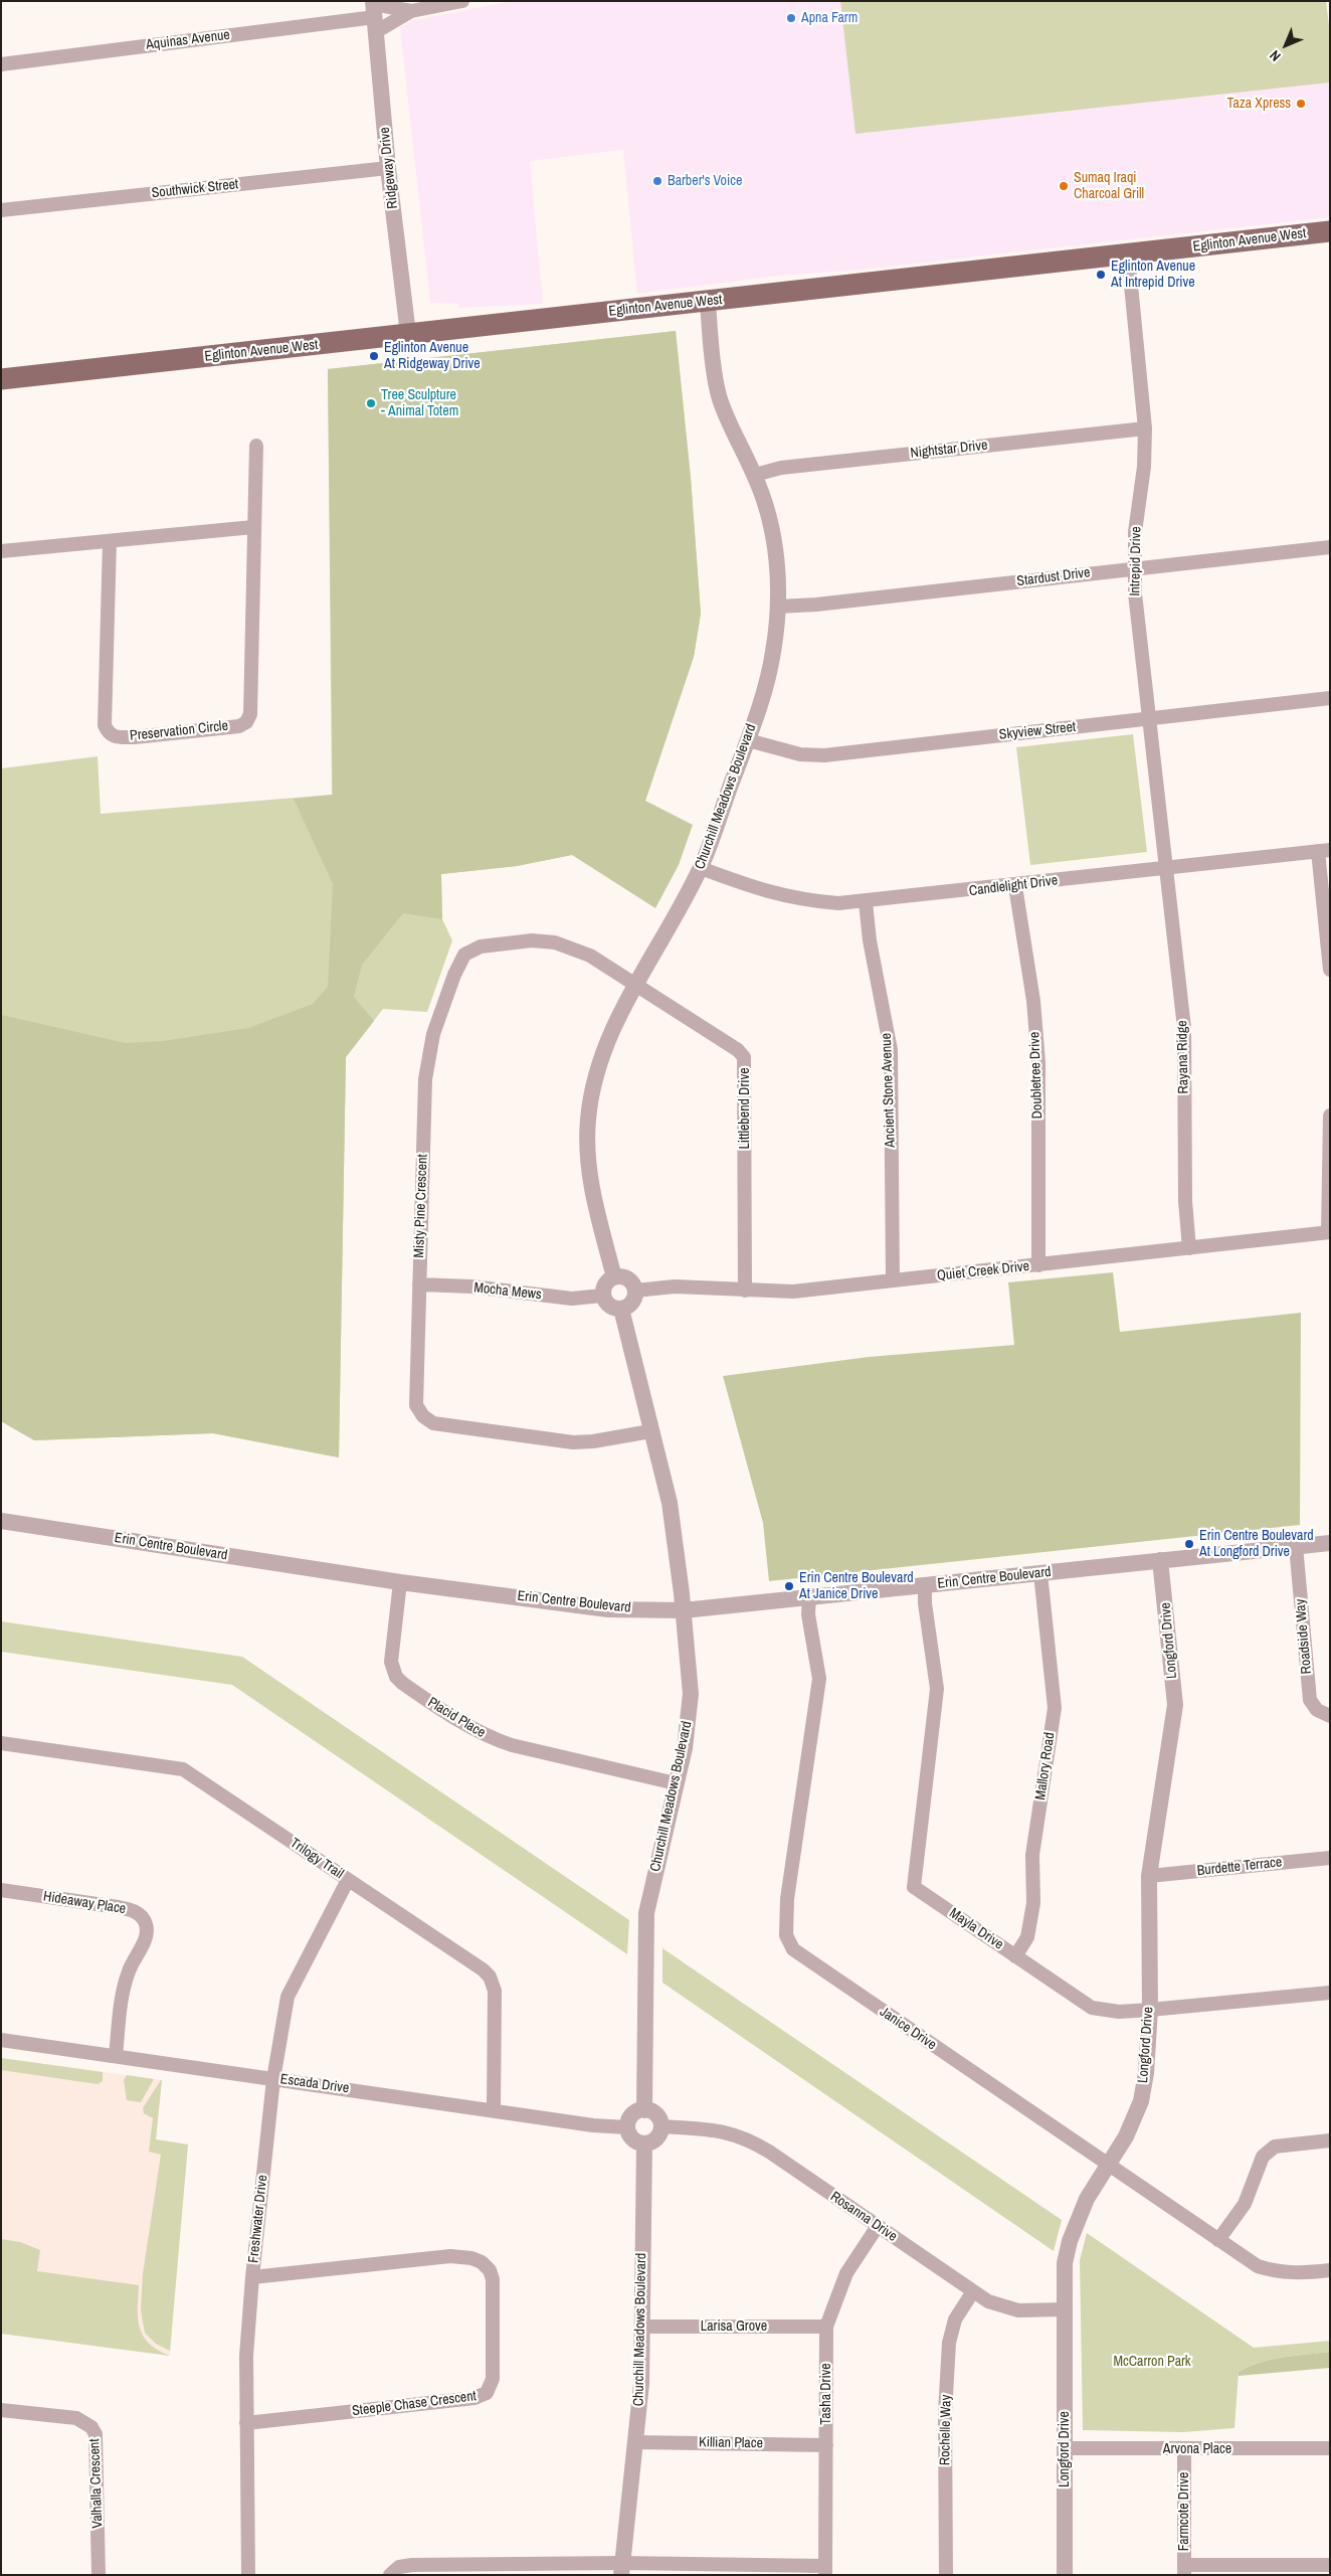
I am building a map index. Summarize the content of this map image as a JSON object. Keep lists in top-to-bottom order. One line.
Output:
{"streets":{"main road":["Eglinton Avenue West"],"street":["Aquinas Avenue","Ridgeway Drive","Southwick Street","Nightstar Drive","Intrepid Drive","Stardust Drive","Preservation Circle","Skyview Street","Churchill Meadows Boulevard","Candlelight Drive","Rayana Ridge","Doubletree Drive","Ancient Stone Avenue","Littlebend Drive","Misty Pine Crescent","Quiet Creek Drive","Mocha Mews","Erin Centre Boulevard","Roadside Way","Longford Drive","Placid Place","Mallory Road","Trilogy Trail","Burdette Terrace","Hideaway Place","Mayla Drive","Janice Drive","Escada Drive","Rosanna Drive","Freshwater Drive","Larisa Grove","Tasha Drive","Steeple Chase Crescent","Rochelle Way","Killian Place","Arvona Place","Valhalla Crescent","Farmcote Drive"]},"crossings":[["Aquinas Avenue","Ridgeway Drive"],["Ridgeway Drive","Southwick Street"],["Ridgeway Drive","Eglinton Avenue West"],["Eglinton Avenue West","Intrepid Drive"],["Eglinton Avenue West","Churchill Meadows Boulevard"],["Nightstar Drive","Intrepid Drive"],["Nightstar Drive","Churchill Meadows Boulevard"],["Intrepid Drive","Stardust Drive"],["Intrepid Drive","Skyview Street"],["Intrepid Drive","Candlelight Drive"],["Intrepid Drive","Rayana Ridge"],["Stardust Drive","Churchill Meadows Boulevard"],["Skyview Street","Churchill Meadows Boulevard"],["Churchill Meadows Boulevard","Candlelight Drive"],["Churchill Meadows Boulevard","Littlebend Drive"],["Churchill Meadows Boulevard","Misty Pine Crescent"],["Churchill Meadows Boulevard","Quiet Creek Drive"],["Churchill Meadows Boulevard","Mocha Mews"],["Churchill Meadows Boulevard","Erin Centre Boulevard"],["Churchill Meadows Boulevard","Placid Place"],["Churchill Meadows Boulevard","Escada Drive"],["Churchill Meadows Boulevard","Rosanna Drive"],["Churchill Meadows Boulevard","Larisa Grove"],["Churchill Meadows Boulevard","Killian Place"],["Candlelight Drive","Rayana Ridge"],["Candlelight Drive","Doubletree Drive"],["Candlelight Drive","Ancient Stone Avenue"],["Rayana Ridge","Quiet Creek Drive"],["Doubletree Drive","Quiet Creek Drive"],["Ancient Stone Avenue","Quiet Creek Drive"],["Littlebend Drive","Misty Pine Crescent"],["Littlebend Drive","Quiet Creek Drive"],["Misty Pine Crescent","Mocha Mews"],["Quiet Creek Drive","Mocha Mews"],["Erin Centre Boulevard","Roadside Way"],["Erin Centre Boulevard","Longford Drive"],["Erin Centre Boulevard","Placid Place"],["Erin Centre Boulevard","Mallory Road"],["Erin Centre Boulevard","Mayla Drive"],["Erin Centre Boulevard","Janice Drive"],["Longford Drive","Burdette Terrace"],["Longford Drive","Mayla Drive"],["Longford Drive","Janice Drive"],["Longford Drive","Rosanna Drive"],["Longford Drive","Arvona Place"],["Mallory Road","Mayla Drive"],["Trilogy Trail","Escada Drive"],["Trilogy Trail","Freshwater Drive"],["Hideaway Place","Escada Drive"],["Escada Drive","Rosanna Drive"],["Escada Drive","Freshwater Drive"],["Rosanna Drive","Tasha Drive"],["Rosanna Drive","Rochelle Way"],["Freshwater Drive","Steeple Chase Crescent"],["Larisa Grove","Tasha Drive"],["Tasha Drive","Killian Place"],["Arvona Place","Farmcote Drive"]],"parks":["McCarron Park"],"places":["Apna Farm","Taza Xpress","Barber's Voice","Sumaq Iraqi Charcoal Grill","Eglinton Avenue At Intrepid Drive","Eglinton Avenue At Ridgeway Drive","Tree Sculpture - Animal Totem","Erin Centre Boulevard At Longford Drive","Erin Centre Boulevard At Janice Drive"],"north":"bottom left"}
